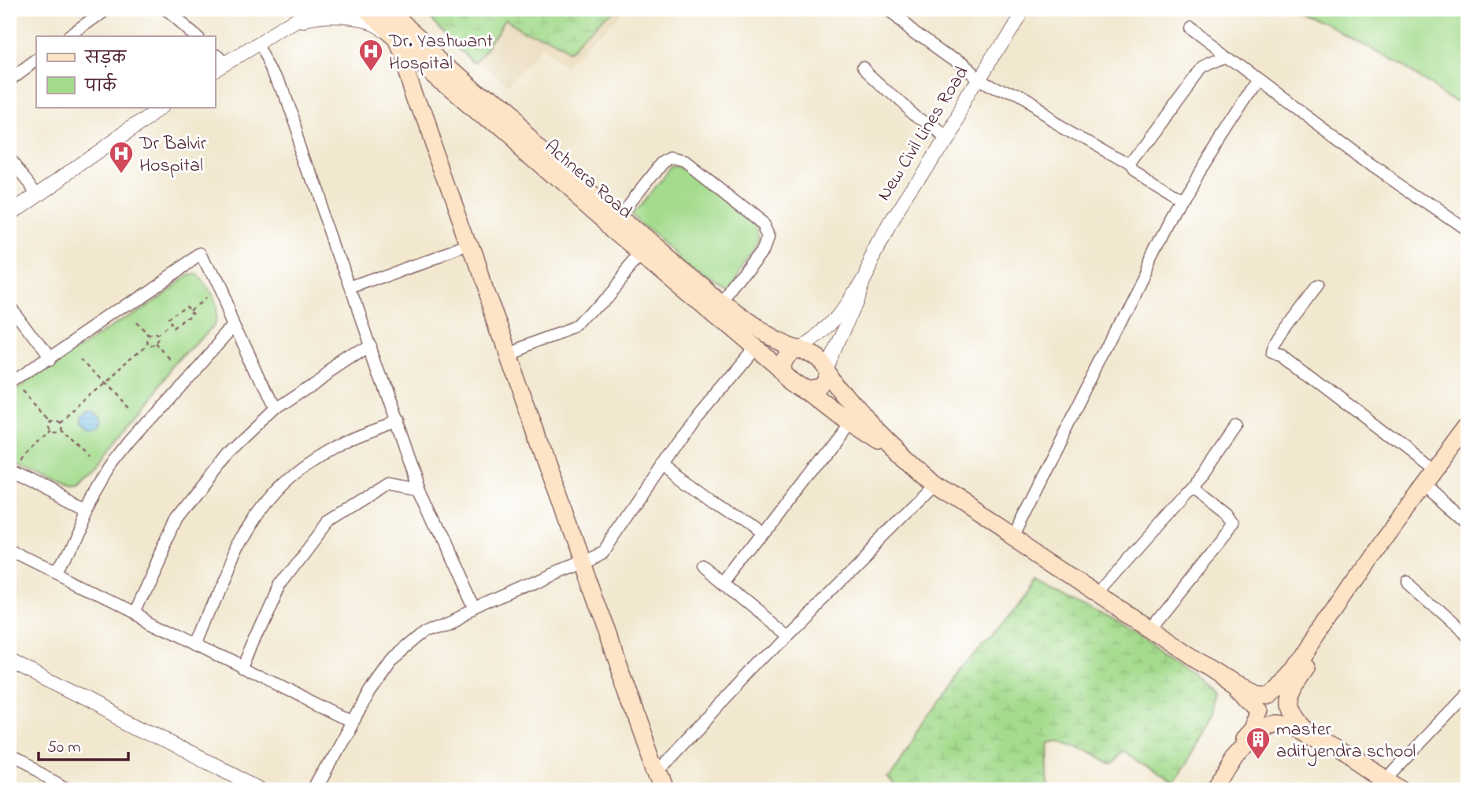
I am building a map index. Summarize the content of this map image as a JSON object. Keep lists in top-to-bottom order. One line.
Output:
{"streets":{"main road":["Achnera Road"],"street":["New Civil Lines Road"]},"places":{"hospital":["Dr. Yashwant Hospital","Dr Balvir Hospital"],"building":["master adityendra school"]},"legend":["सड़क","पार्क"],"scale_bar":"50 m"}
